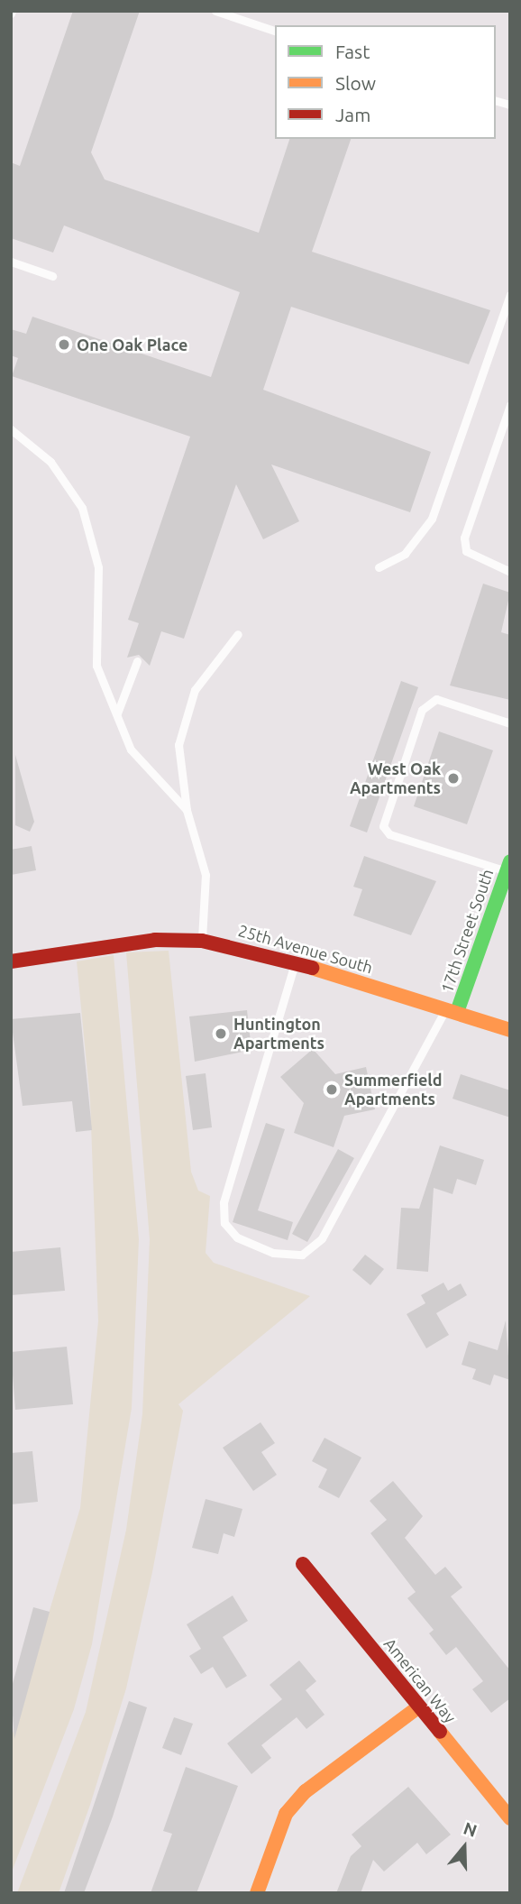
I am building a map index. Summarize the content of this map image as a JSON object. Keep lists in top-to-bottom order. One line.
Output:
{"streets":{"street":["17th Street South","25th Avenue South","American Way"]},"crossings":[["17th Street South","25th Avenue South"]],"places":["One Oak Place","West Oak Apartments","Huntington Apartments","Summerfield Apartments"],"legend":["Fast","Slow","Jam"],"north":"top"}
